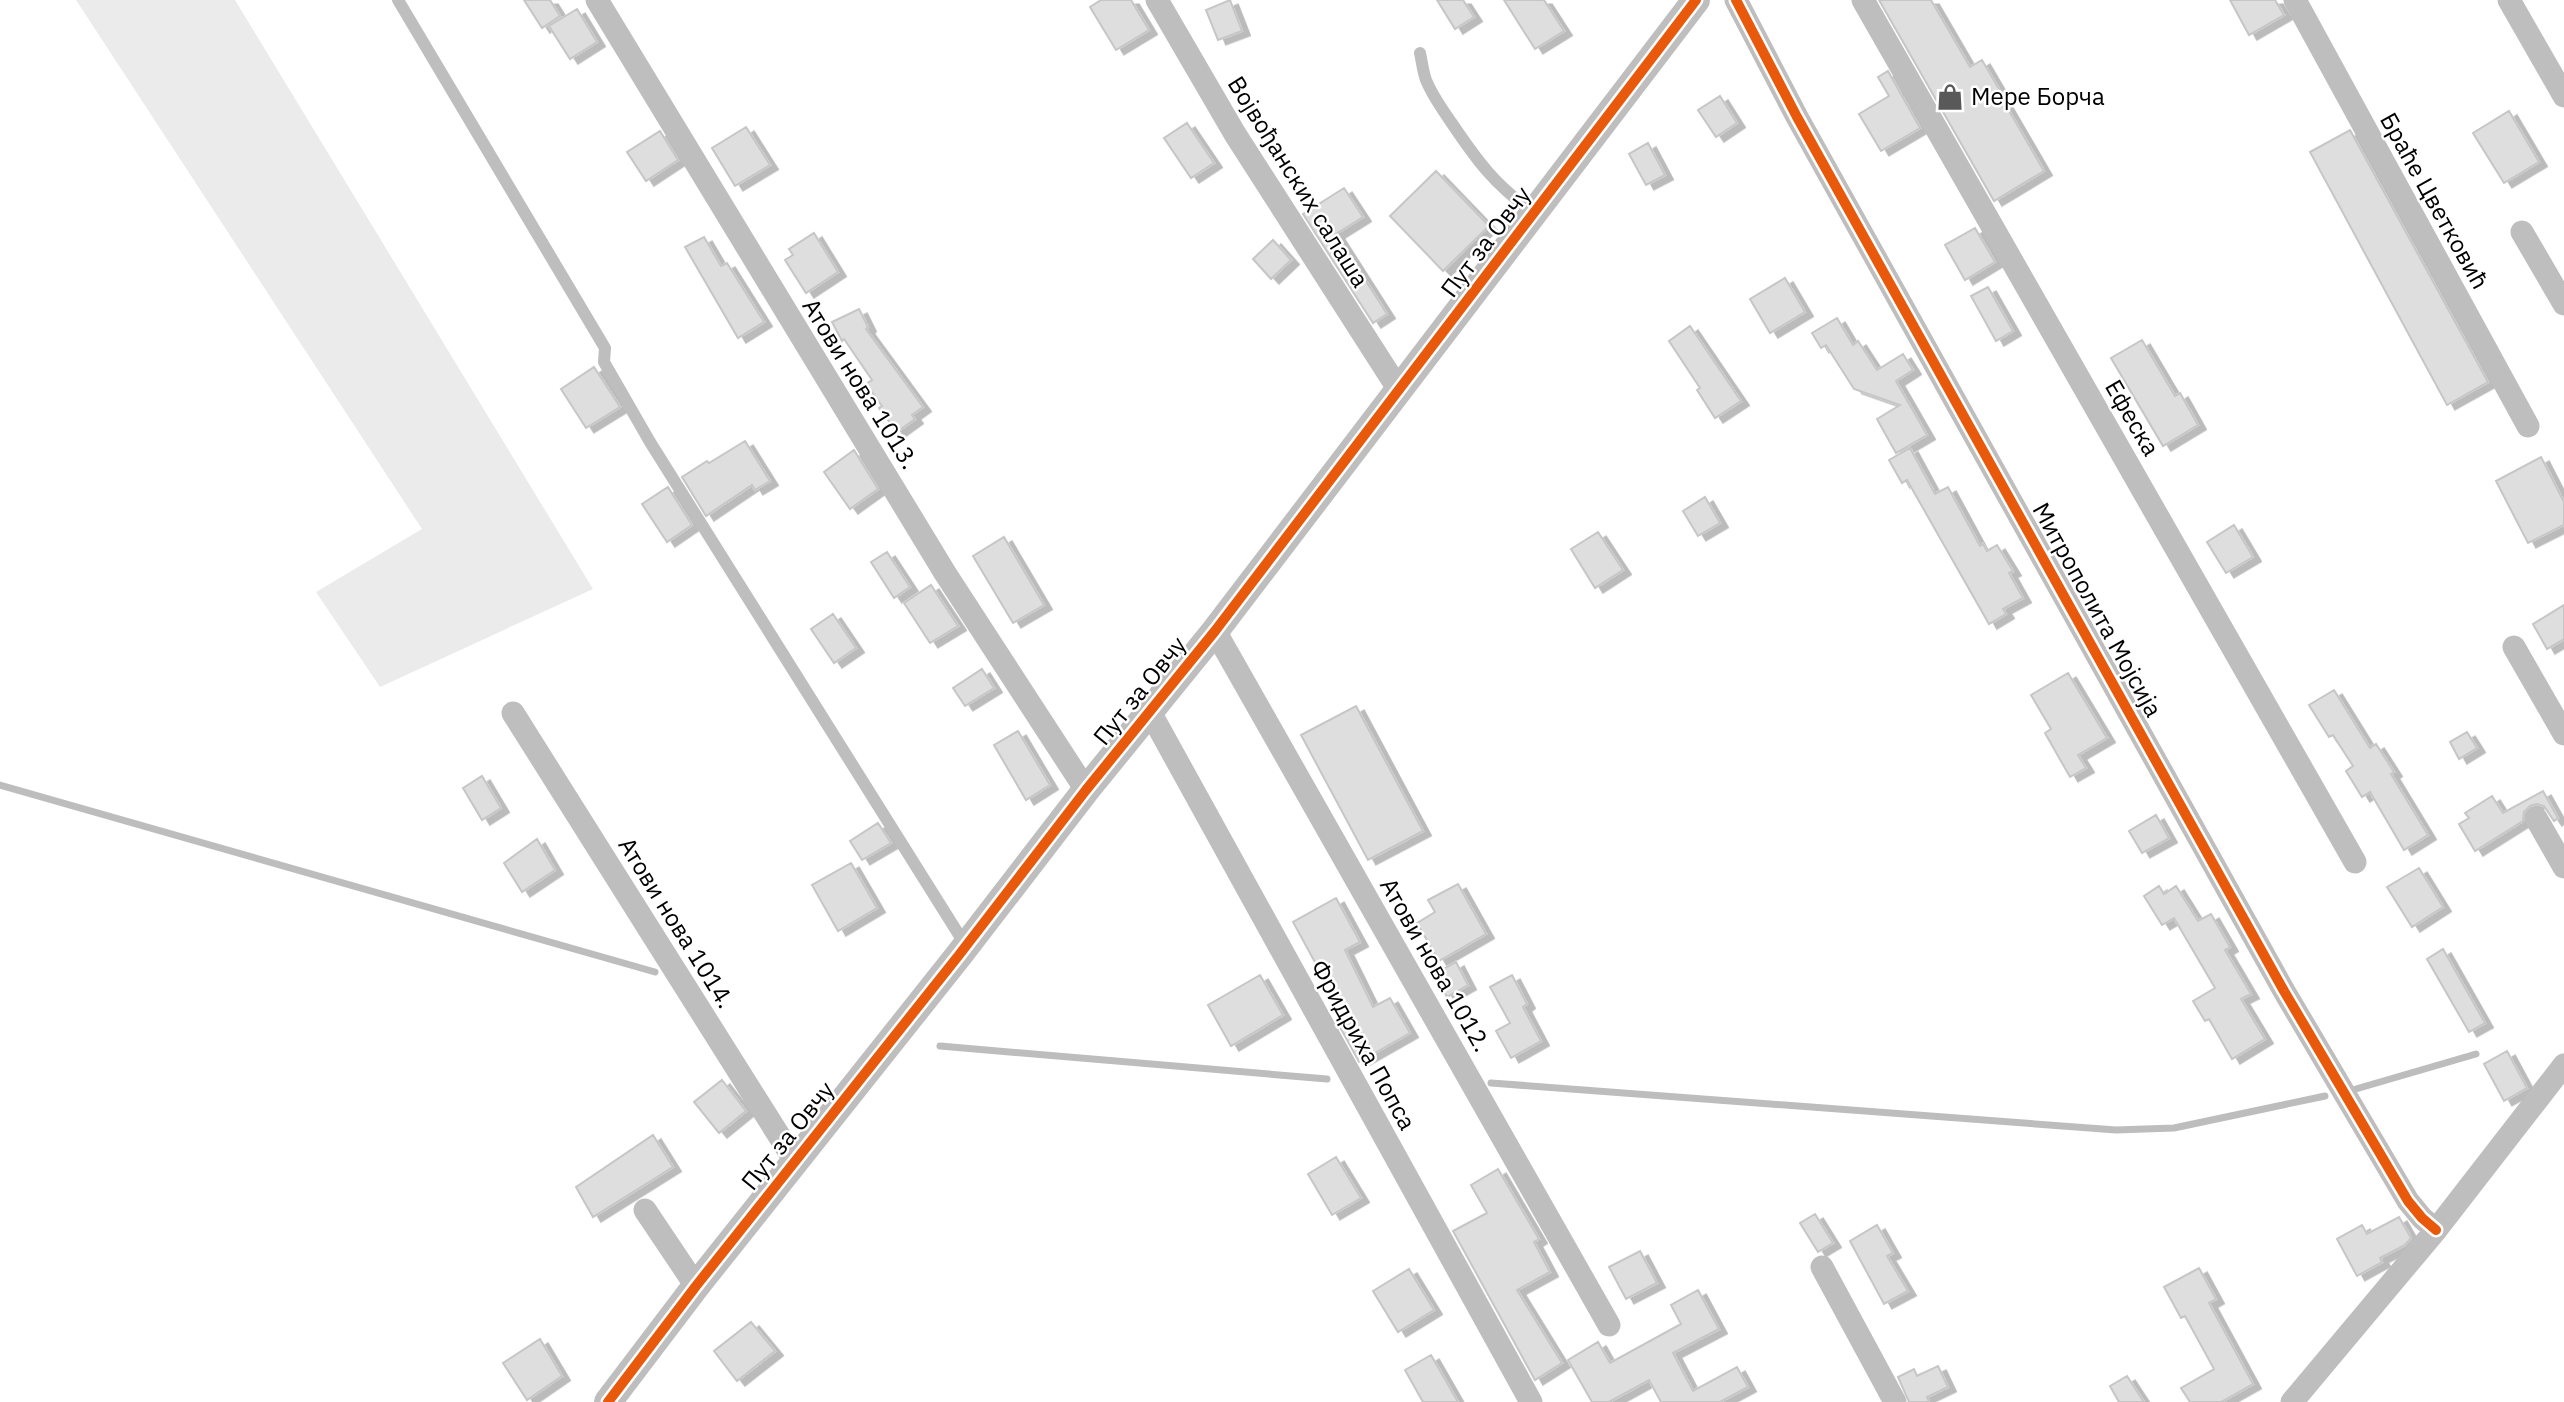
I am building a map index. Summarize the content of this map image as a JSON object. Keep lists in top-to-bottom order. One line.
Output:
{"streets":{"street":["Војвођанских салаша","Браће Цветковић","Пут за Овчу","Атови нова 1013.","Ефеска","Митрополита Мојсија","Атови нова 1014.","Атови нова 1012.","Фридриха Попса"]},"crossings":[["Војвођанских салаша","Пут за Овчу"],["Пут за Овчу","Атови нова 1013."],["Пут за Овчу","Атови нова 1014."],["Пут за Овчу","Атови нова 1012."],["Пут за Овчу","Фридриха Попса"]],"places":{"shop":["Мере Борча"]}}
